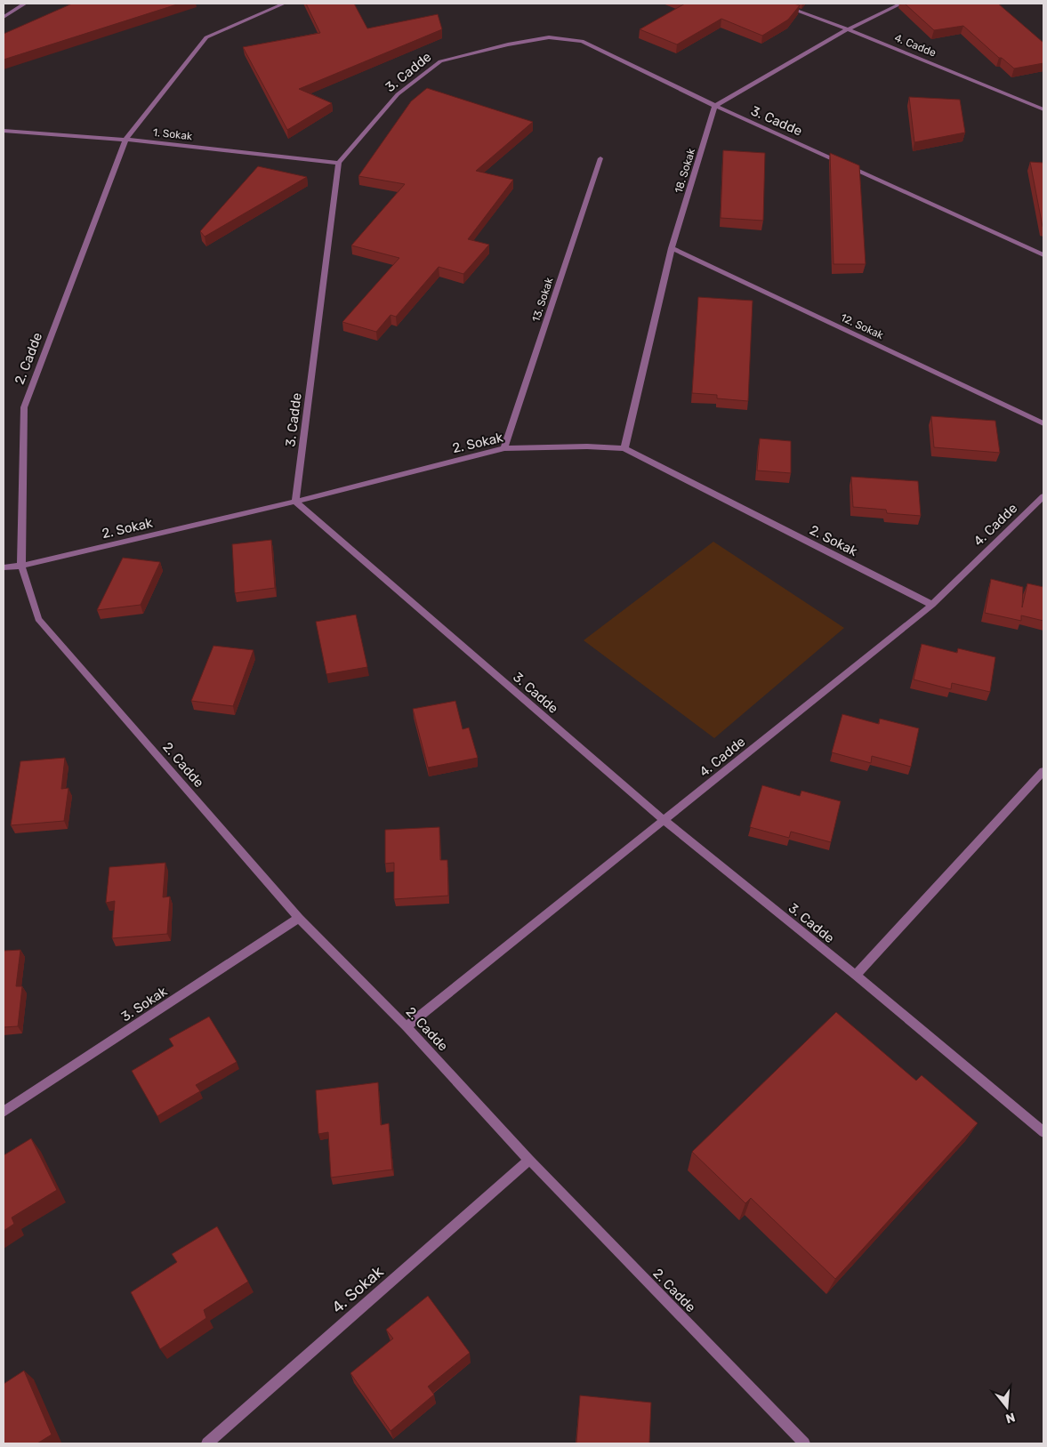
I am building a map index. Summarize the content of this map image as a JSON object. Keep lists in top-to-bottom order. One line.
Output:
{"streets":{"street":["4. Cadde","3. Cadde","1. Sokak","18. Sokak","13. Sokak","12. Sokak","2. Cadde","2. Sokak","3. Sokak","4. Sokak"]},"crossings":[["4. Cadde","3. Cadde"],["4. Cadde","2. Cadde"],["4. Cadde","2. Sokak"],["3. Cadde","1. Sokak"],["3. Cadde","18. Sokak"],["3. Cadde","2. Sokak"],["1. Sokak","2. Cadde"],["18. Sokak","12. Sokak"],["18. Sokak","2. Sokak"],["13. Sokak","2. Sokak"],["2. Cadde","2. Sokak"],["2. Cadde","3. Sokak"],["2. Cadde","4. Sokak"]],"north":"bottom"}
